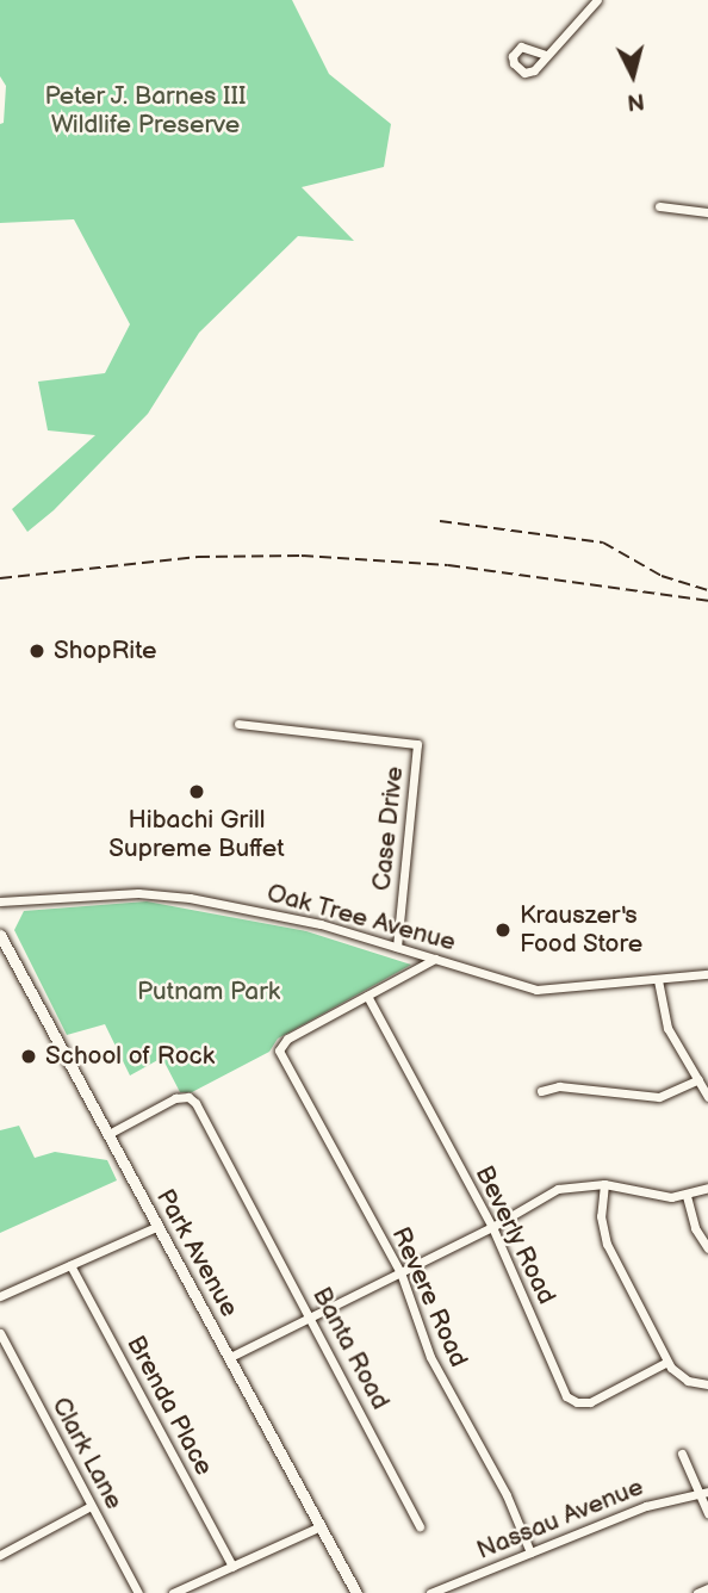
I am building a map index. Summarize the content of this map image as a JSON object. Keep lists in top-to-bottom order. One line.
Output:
{"streets":{"main road":["Park Avenue"],"street":["Case Drive","Oak Tree Avenue","Beverly Road","Revere Road","Banta Road","Brenda Place","Clark Lane","Nassau Avenue"]},"crossings":[["Case Drive","Oak Tree Avenue"],["Beverly Road","Revere Road"],["Park Avenue","Banta Road"],["Revere Road","Nassau Avenue"]],"parks":["Peter J. Barnes III Wildlife Preserve","Putnam Park"],"places":["ShopRite","Hibachi Grill Supreme Buffet","Krauszer's Food Store","School of Rock"],"north":"bottom"}
